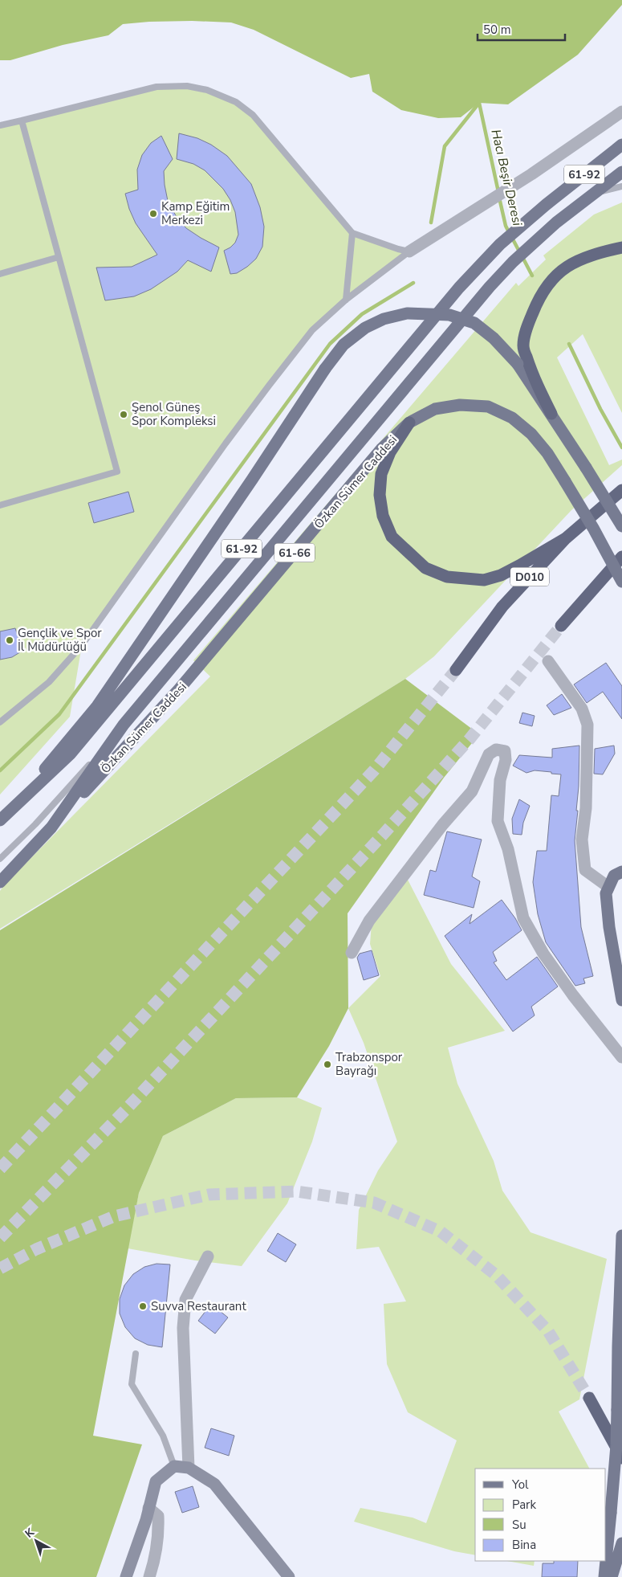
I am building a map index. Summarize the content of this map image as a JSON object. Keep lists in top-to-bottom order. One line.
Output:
{"streets":{"highway":["D010"],"main road":["61-92","Özkan Sümer Caddesi","61-66"]},"crossings":[["61-92","Özkan Sümer Caddesi"]],"water":["Hacı Beşir Deresi"],"places":["Kamp Eğitim Merkezi","Şenol Güneş Spor Kompleksi","Gençlik ve Spor İl Müdürlüğü","Trabzonspor Bayrağı","Suvva Restaurant"],"legend":["Yol","Park","Su","Bina"],"scale_bar":"50 m","north":"top left"}
